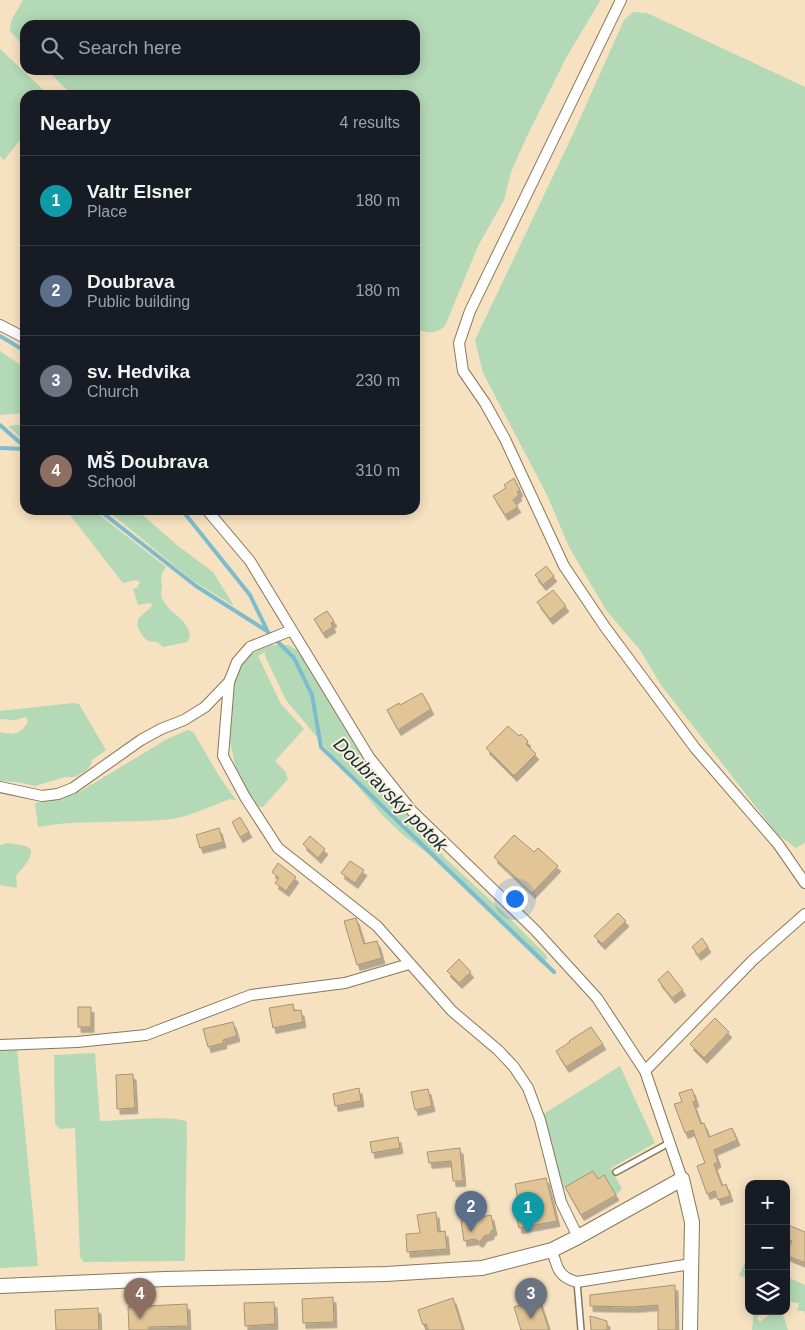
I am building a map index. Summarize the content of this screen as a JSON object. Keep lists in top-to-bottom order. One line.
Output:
{"water":["Doubravský potok"],"page":{"search":"Search here","heading":["Nearby","4 results"],"list":[{"mark":"1","name":"Valtr Elsner","note":"Place","value":"180 m"},{"mark":"2","name":"Doubrava","note":"Public building","value":"180 m"},{"mark":"3","name":"sv. Hedvika","note":"Church","value":"230 m"},{"mark":"4","name":"MŠ Doubrava","note":"School","value":"310 m"}],"map_buttons":["+","−"],"pins":["2","1","3","4"]}}
